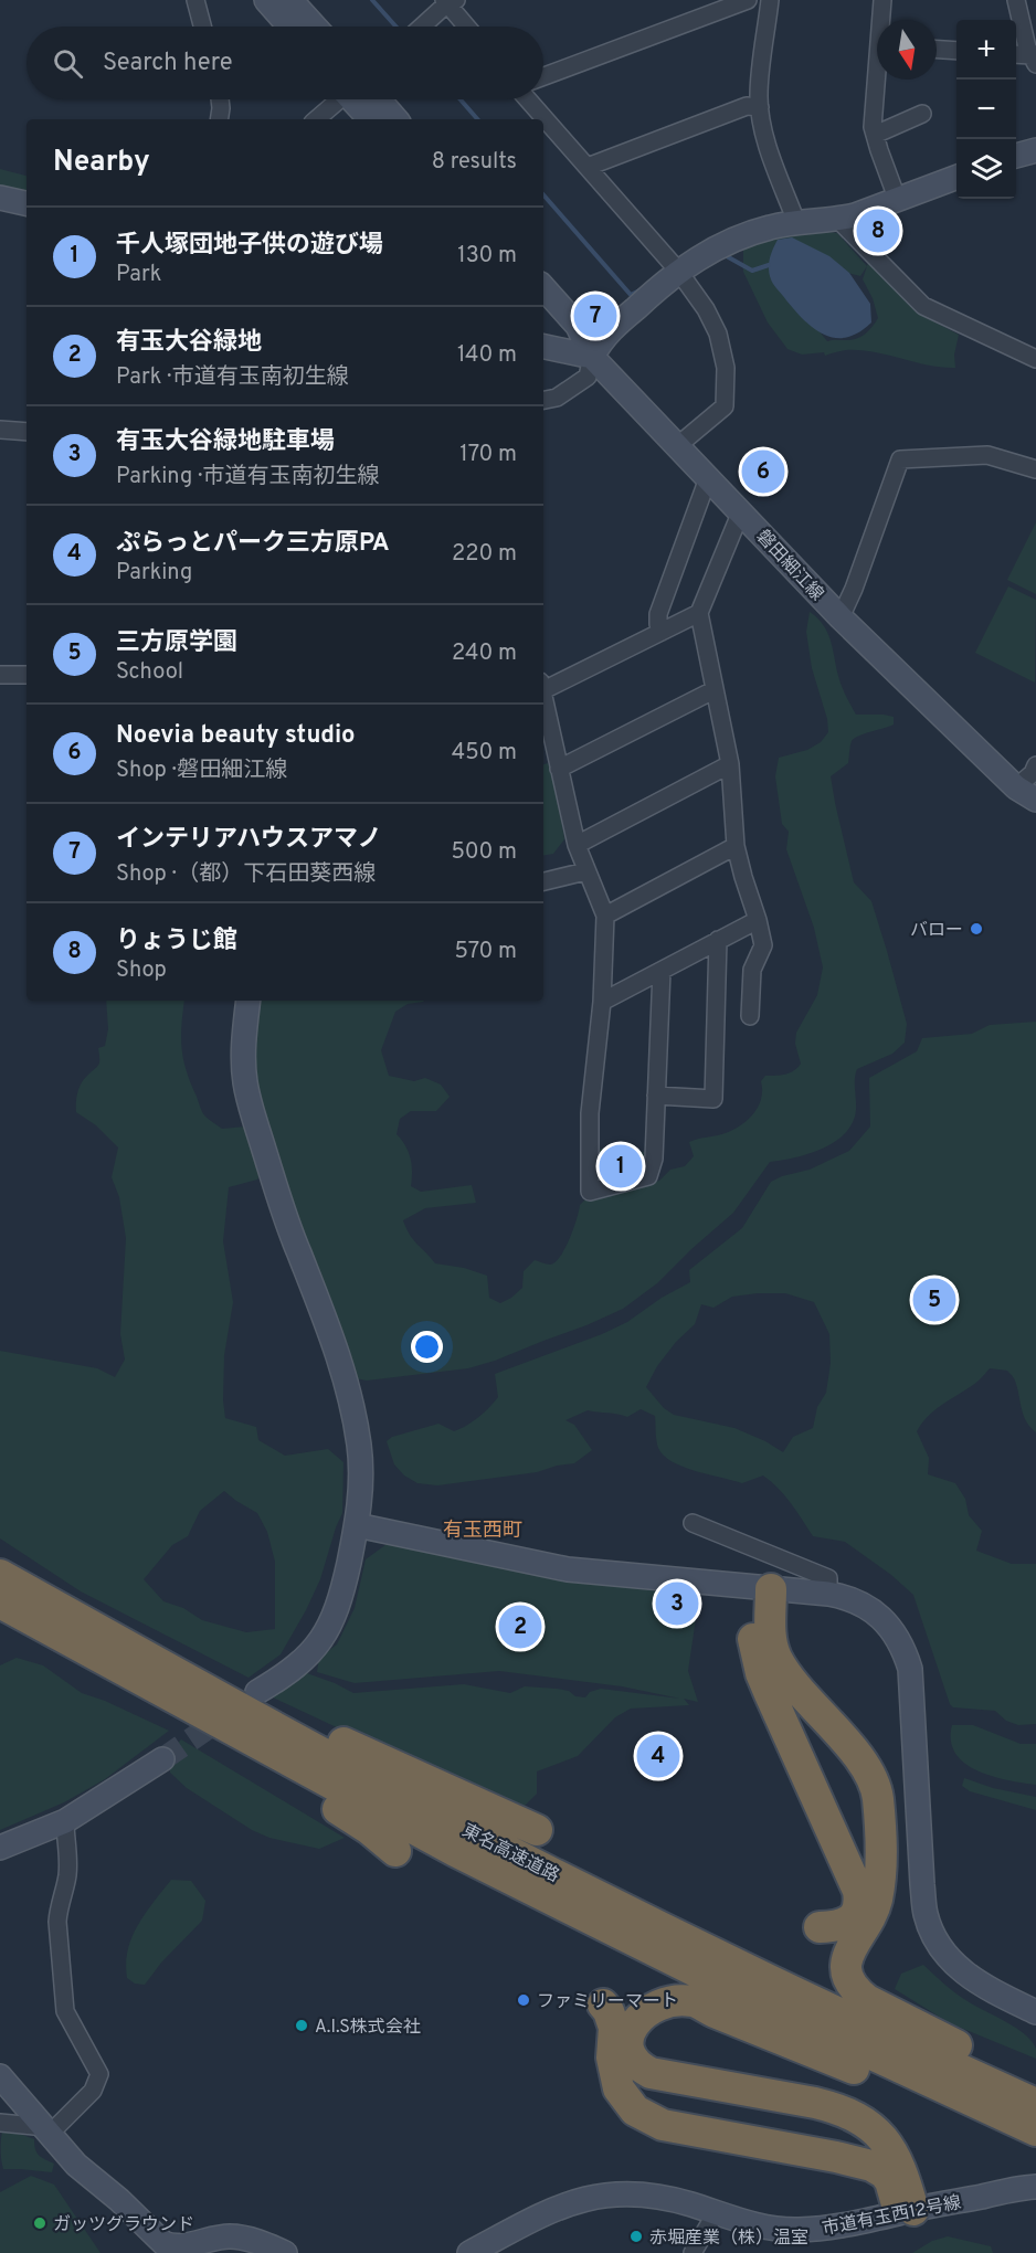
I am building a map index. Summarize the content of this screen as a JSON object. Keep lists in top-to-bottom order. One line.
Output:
{"streets":{"highway":["東名高速道路"],"street":["磐田細江線","市道有玉西12号線"]},"districts":["有玉西町"],"places":["バロー","ファミリーマート","A.I.S株式会社","ガッツグラウンド","赤堀産業（株）温室"],"north":"bottom","page":{"map_buttons":["+","−"],"search":"Search here","heading":["Nearby","8 results"],"list":[{"mark":"1","name":"千人塚団地子供の遊び場","note":"Park","value":"130 m"},{"mark":"2","name":"有玉大谷緑地","note":"Park · 市道有玉南初生線","value":"140 m"},{"mark":"3","name":"有玉大谷緑地駐車場","note":"Parking · 市道有玉南初生線","value":"170 m"},{"mark":"4","name":"ぷらっとパーク三方原PA","note":"Parking","value":"220 m"},{"mark":"5","name":"三方原学園","note":"School","value":"240 m"},{"mark":"6","name":"Noevia beauty studio","note":"Shop · 磐田細江線","value":"450 m"},{"mark":"7","name":"インテリアハウスアマノ","note":"Shop · （都）下石田葵西線","value":"500 m"},{"mark":"8","name":"りょうじ館","note":"Shop","value":"570 m"}],"pins":["8","7","6","1","5","3","2","4"]}}
